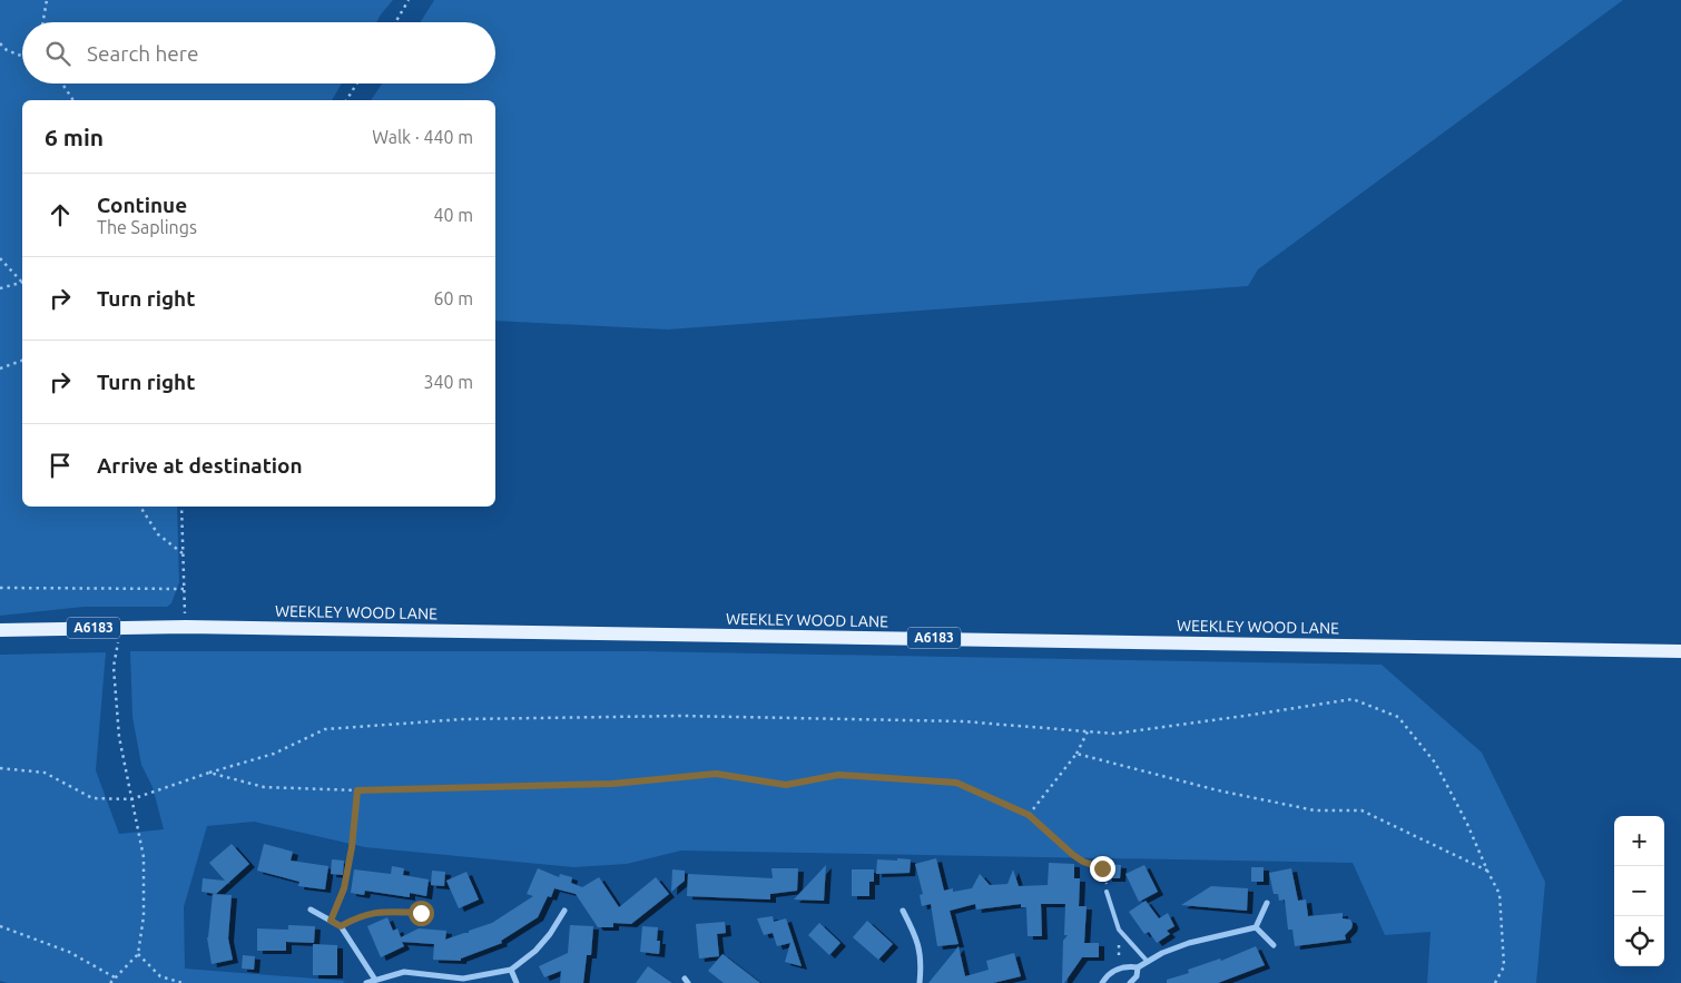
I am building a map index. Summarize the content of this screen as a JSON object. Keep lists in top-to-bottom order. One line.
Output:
{"streets":{"main road":["WEEKLEY WOOD LANE","A6183"]},"page":{"search":"Search here","heading":["6 min","Walk · 440 m"],"list":[["Continue","The Saplings","40 m"],["Turn right","60 m"],["Turn right","340 m"],"Arrive at destination"],"map_buttons":["+","−"]}}
